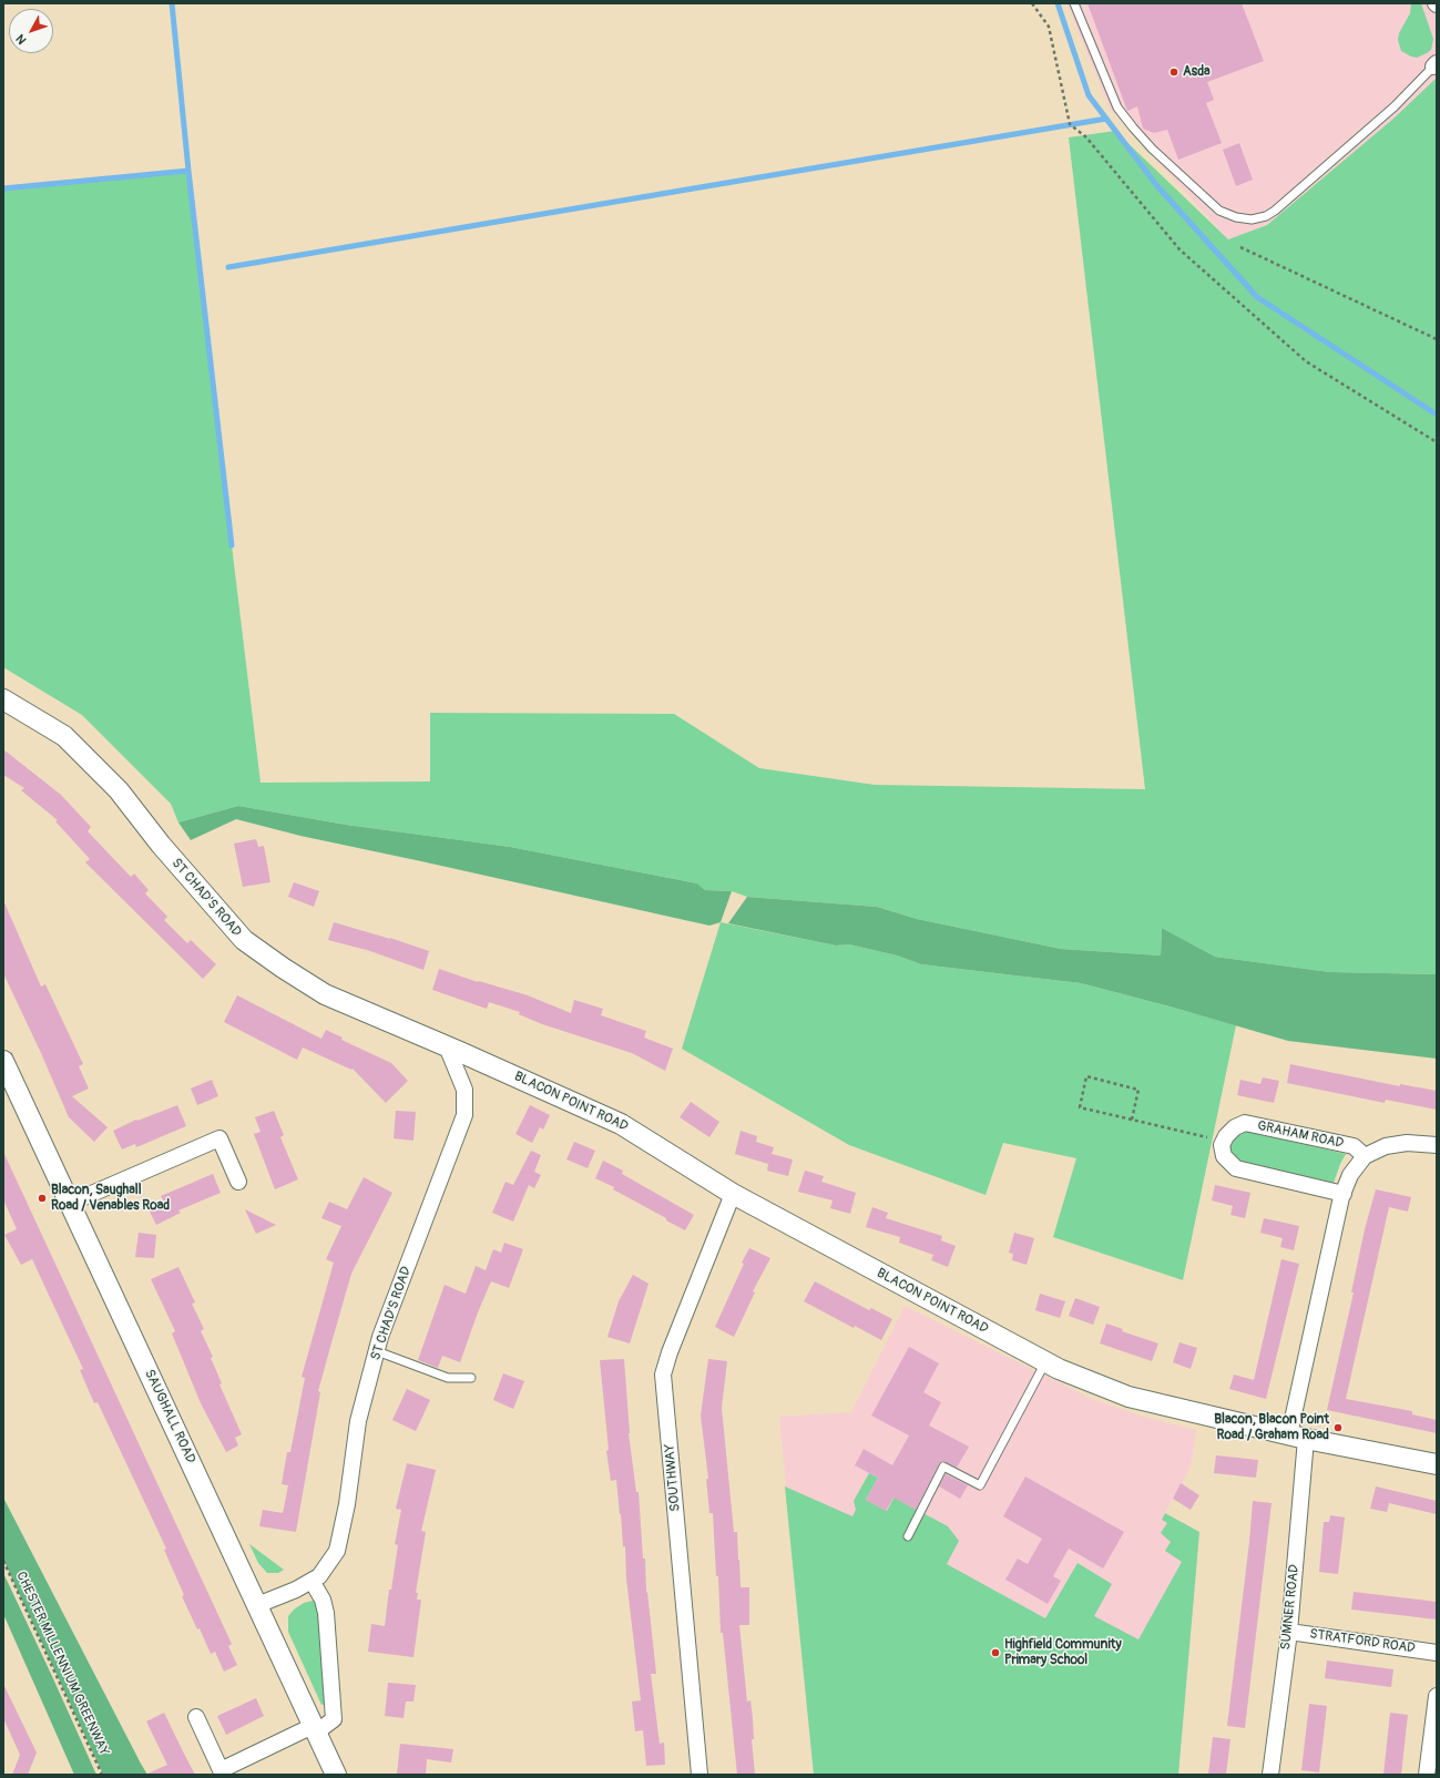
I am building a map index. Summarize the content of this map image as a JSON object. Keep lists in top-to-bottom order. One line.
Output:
{"streets":{"street":["ST CHAD'S ROAD","BLACON POINT ROAD","GRAHAM ROAD","SAUGHALL ROAD","SOUTHWAY","SUMNER ROAD","STRATFORD ROAD"],"path":["CHESTER MILLENNIUM GREENWAY"]},"crossings":[["ST CHAD'S ROAD","BLACON POINT ROAD"],["ST CHAD'S ROAD","SAUGHALL ROAD"],["BLACON POINT ROAD","SOUTHWAY"],["BLACON POINT ROAD","SUMNER ROAD"],["SUMNER ROAD","STRATFORD ROAD"]],"places":["Asda","Blacon, Saughall Road / Venables Road","Blacon, Blacon Point Road / Graham Road","Highfield Community Primary School"],"north":"bottom left"}
